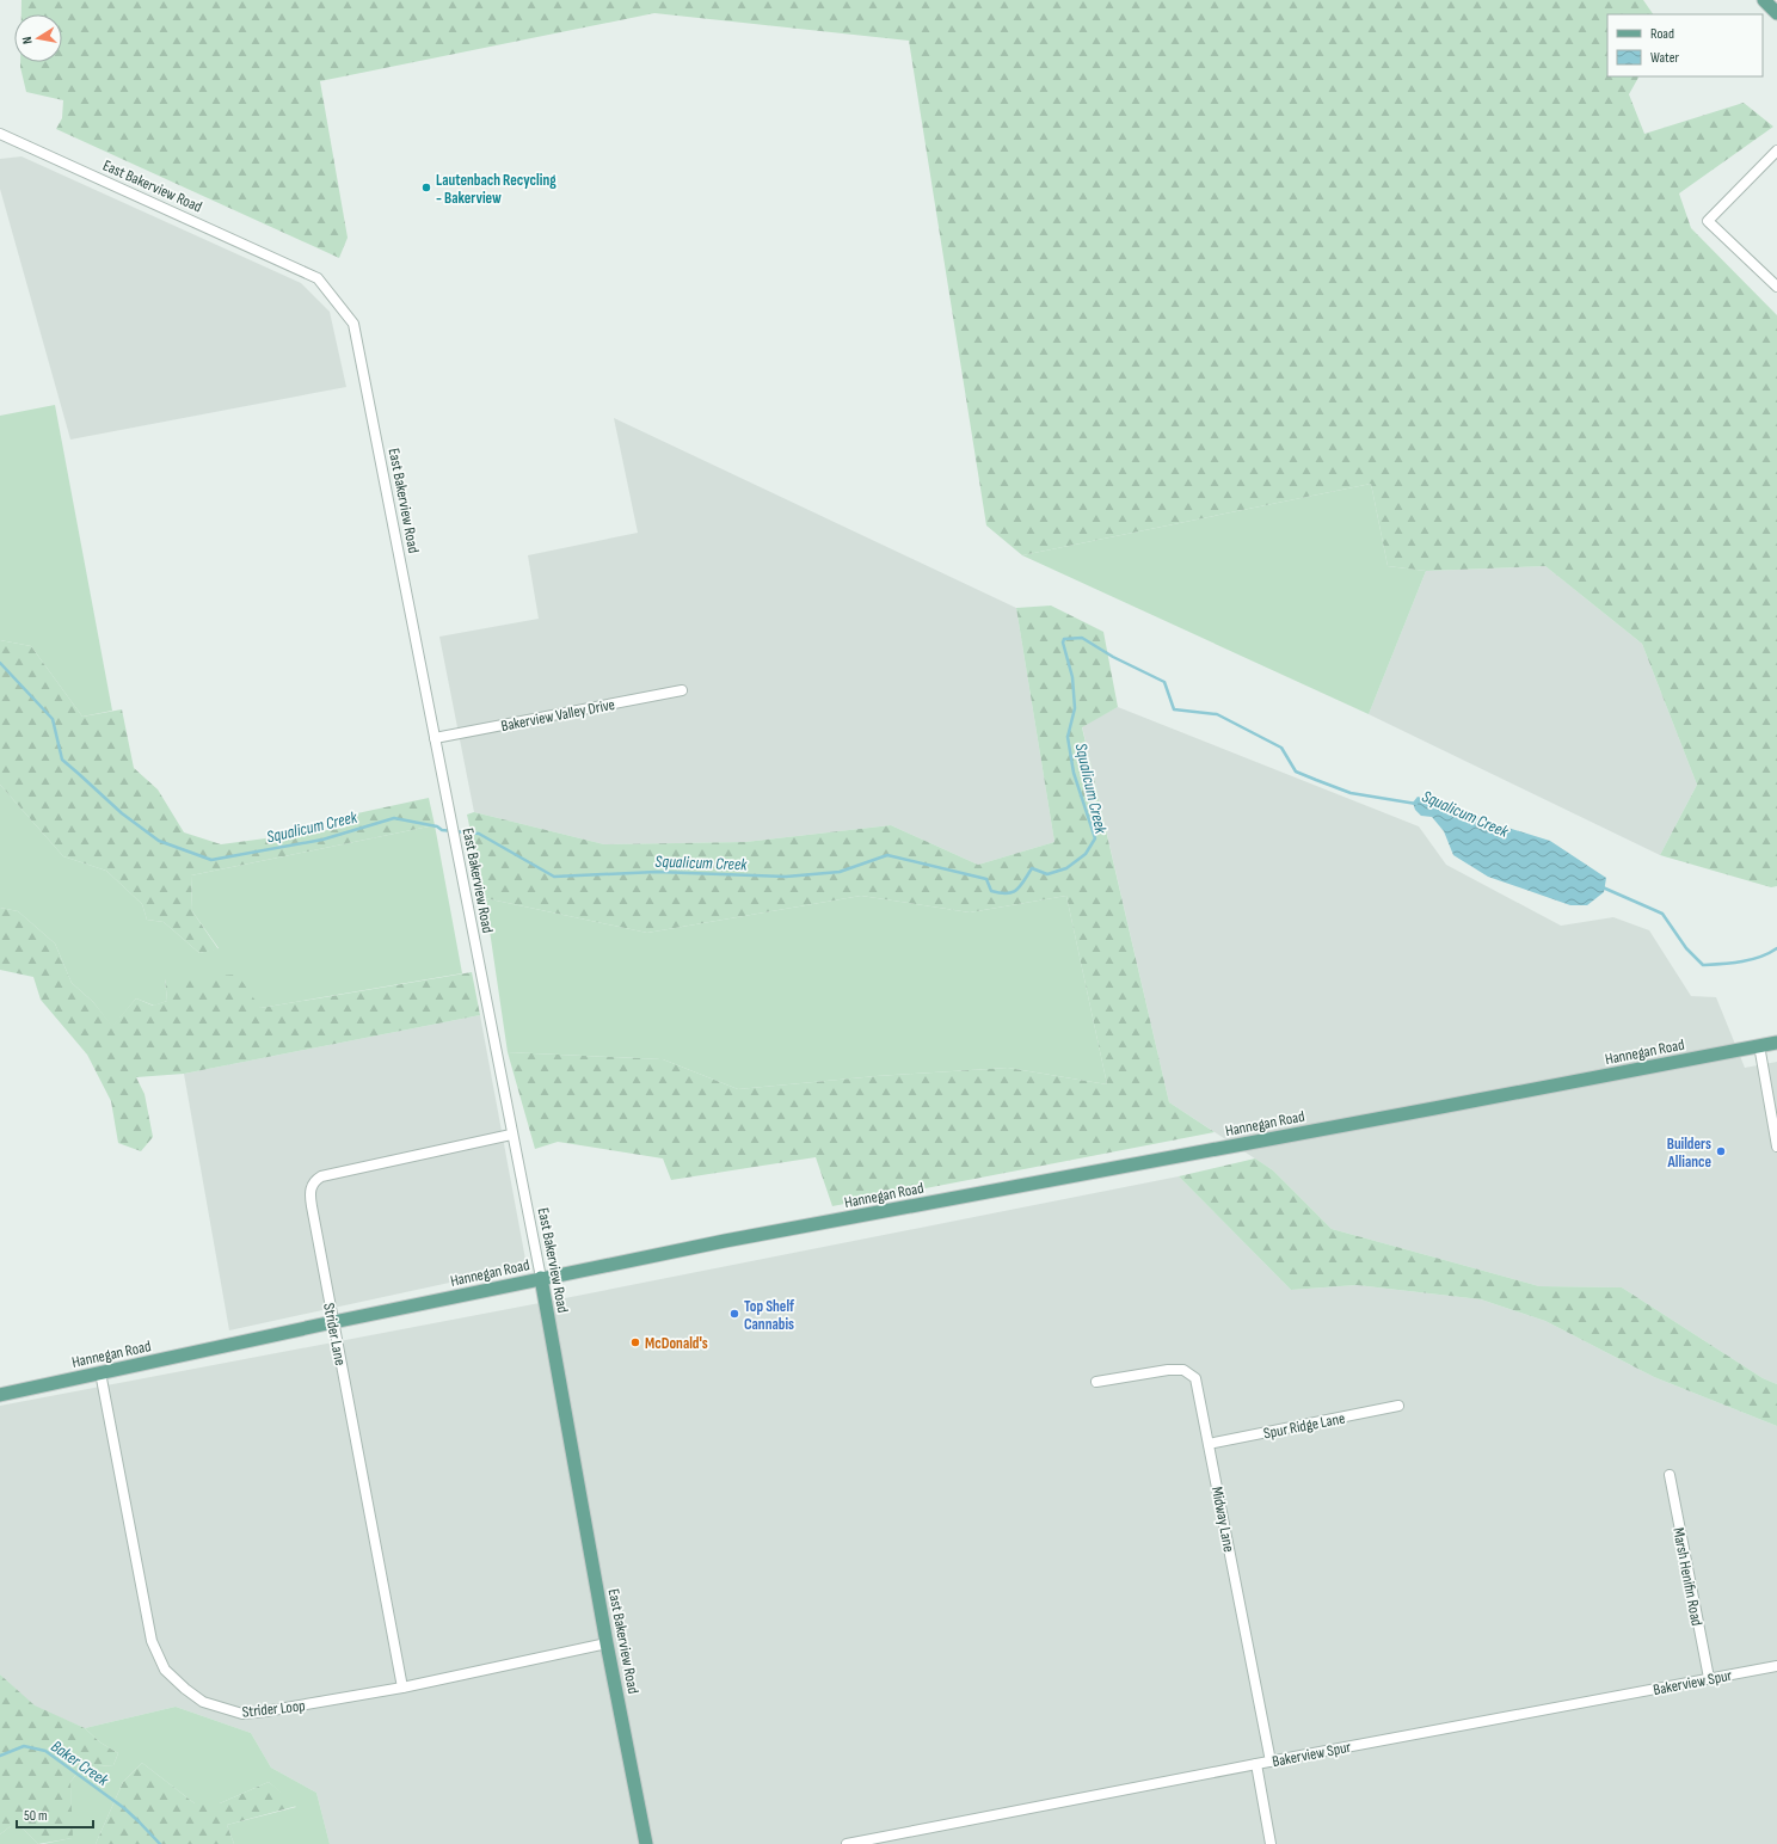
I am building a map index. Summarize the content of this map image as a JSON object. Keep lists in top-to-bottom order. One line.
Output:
{"streets":{"main road":["East Bakerview Road","Hannegan Road"],"street":["Bakerview Valley Drive","Strider Lane","Spur Ridge Lane","Midway Lane","Marsh Henifin Road","Bakerview Spur","Strider Loop"]},"crossings":[["East Bakerview Road","Bakerview Valley Drive"],["East Bakerview Road","Hannegan Road"],["East Bakerview Road","Strider Lane"],["East Bakerview Road","Strider Loop"],["Hannegan Road","Strider Lane"],["Hannegan Road","Strider Loop"],["Strider Lane","Strider Loop"],["Spur Ridge Lane","Midway Lane"],["Midway Lane","Bakerview Spur"],["Marsh Henifin Road","Bakerview Spur"]],"water":["Squalicum Creek","Baker Creek"],"places":["Lautenbach Recycling - Bakerview","Builders Alliance","Top Shelf Cannabis","McDonald's"],"legend":["Road","Water"],"scale_bar":"50 m","north":"left"}
